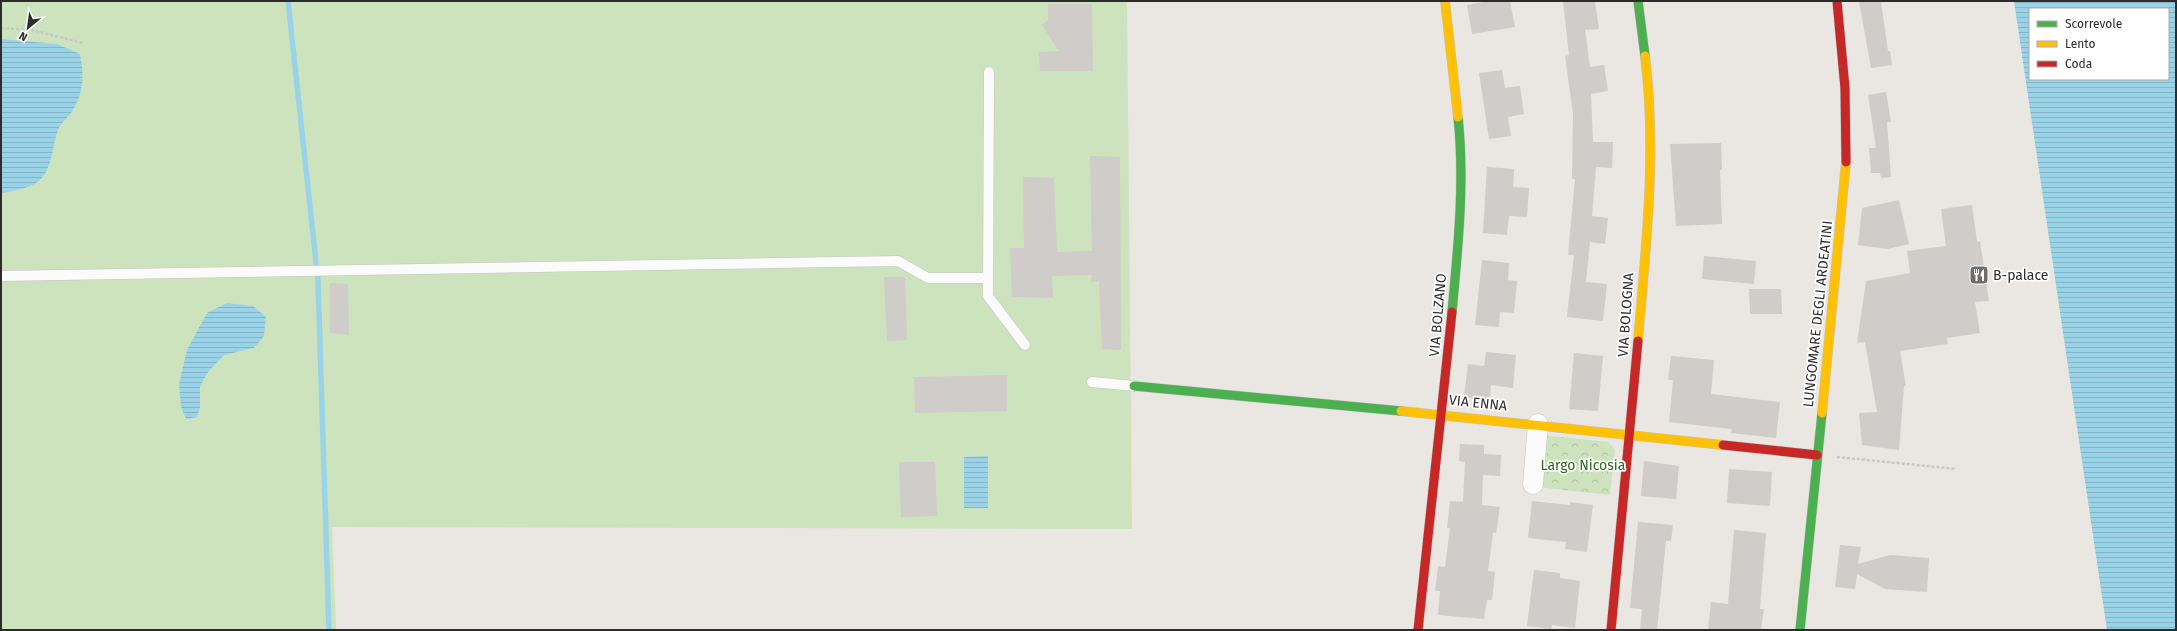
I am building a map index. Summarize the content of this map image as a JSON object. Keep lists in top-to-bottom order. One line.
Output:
{"streets":{"street":["LUNGOMARE DEGLI ARDEATINI","VIA BOLZANO","VIA BOLOGNA","VIA ENNA"]},"crossings":[["LUNGOMARE DEGLI ARDEATINI","VIA ENNA"],["VIA BOLZANO","VIA ENNA"],["VIA BOLOGNA","VIA ENNA"]],"parks":["Largo Nicosia"],"places":{"restaurant":["B-palace"]},"legend":["Scorrevole","Lento","Coda"],"north":"bottom left"}
